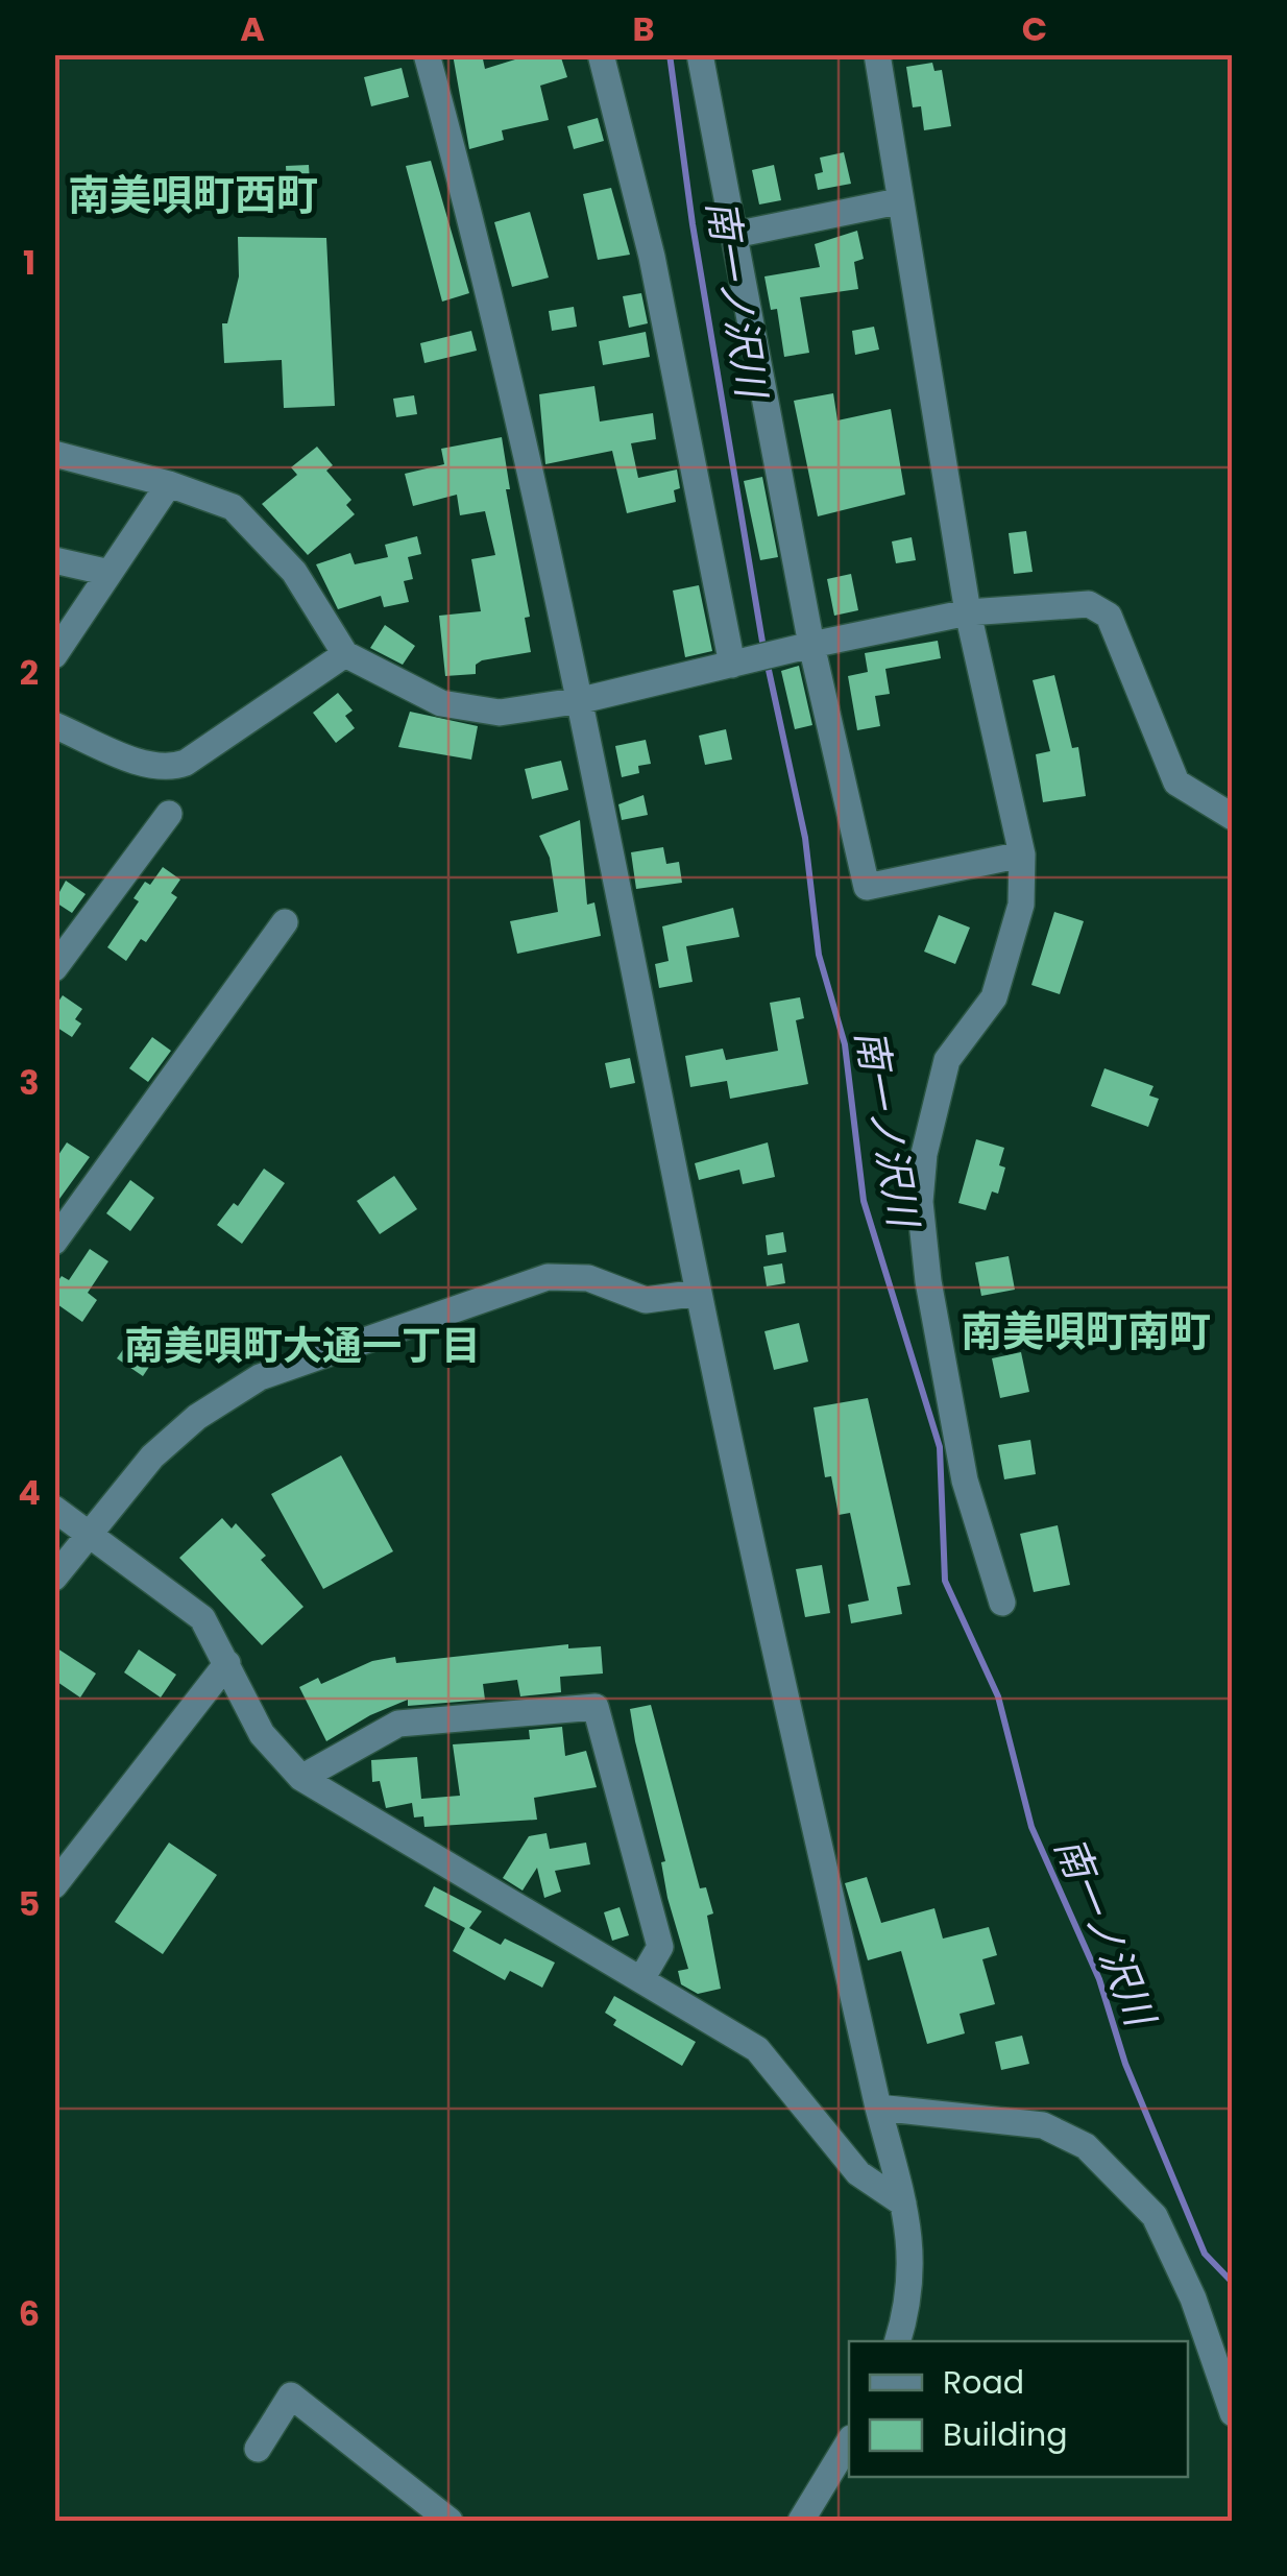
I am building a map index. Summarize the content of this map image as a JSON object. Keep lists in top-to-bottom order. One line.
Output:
{"districts":["南美唄町西町","南美唄町南町","南美唄町大通一丁目"],"water":["南一ノ沢川"],"legend":["Road","Building"],"grid":{"columns":["A","B","C"],"rows":["1","2","3","4","5","6"]}}
